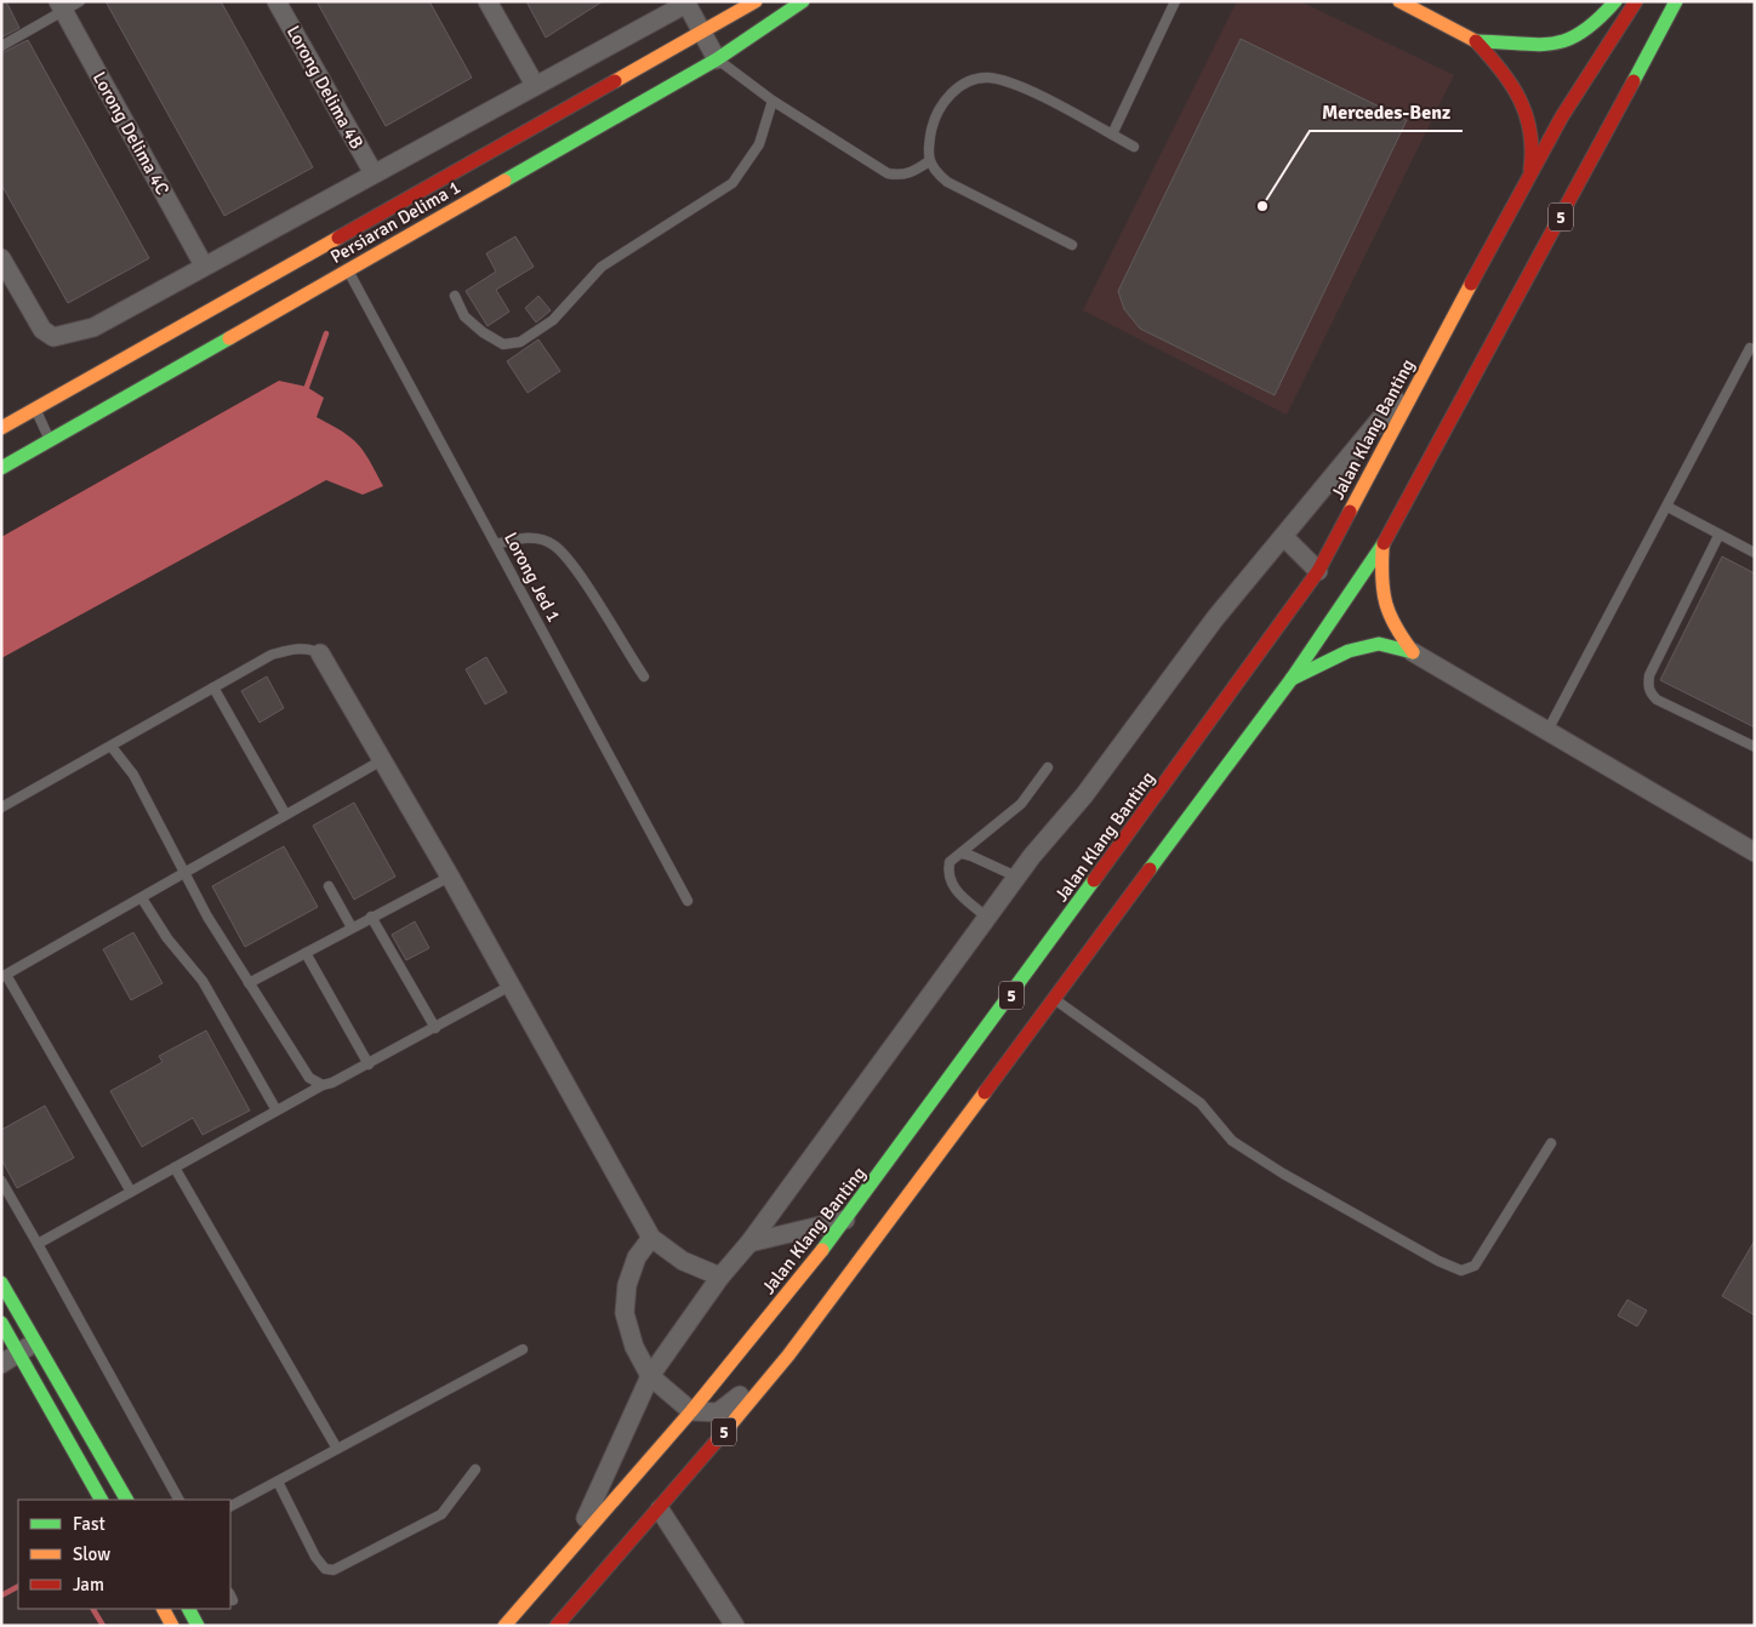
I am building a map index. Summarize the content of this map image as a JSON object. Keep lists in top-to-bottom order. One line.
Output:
{"streets":{"main road":["5","Persiaran Delima 1","Jalan Klang Banting"],"street":["Lorong Delima 4B","Lorong Delima 4C"],"lane":["Lorong Jed 1"]},"crossings":[["Persiaran Delima 1","Lorong Jed 1"]],"places":["Mercedes-Benz"],"legend":["Fast","Slow","Jam"]}
